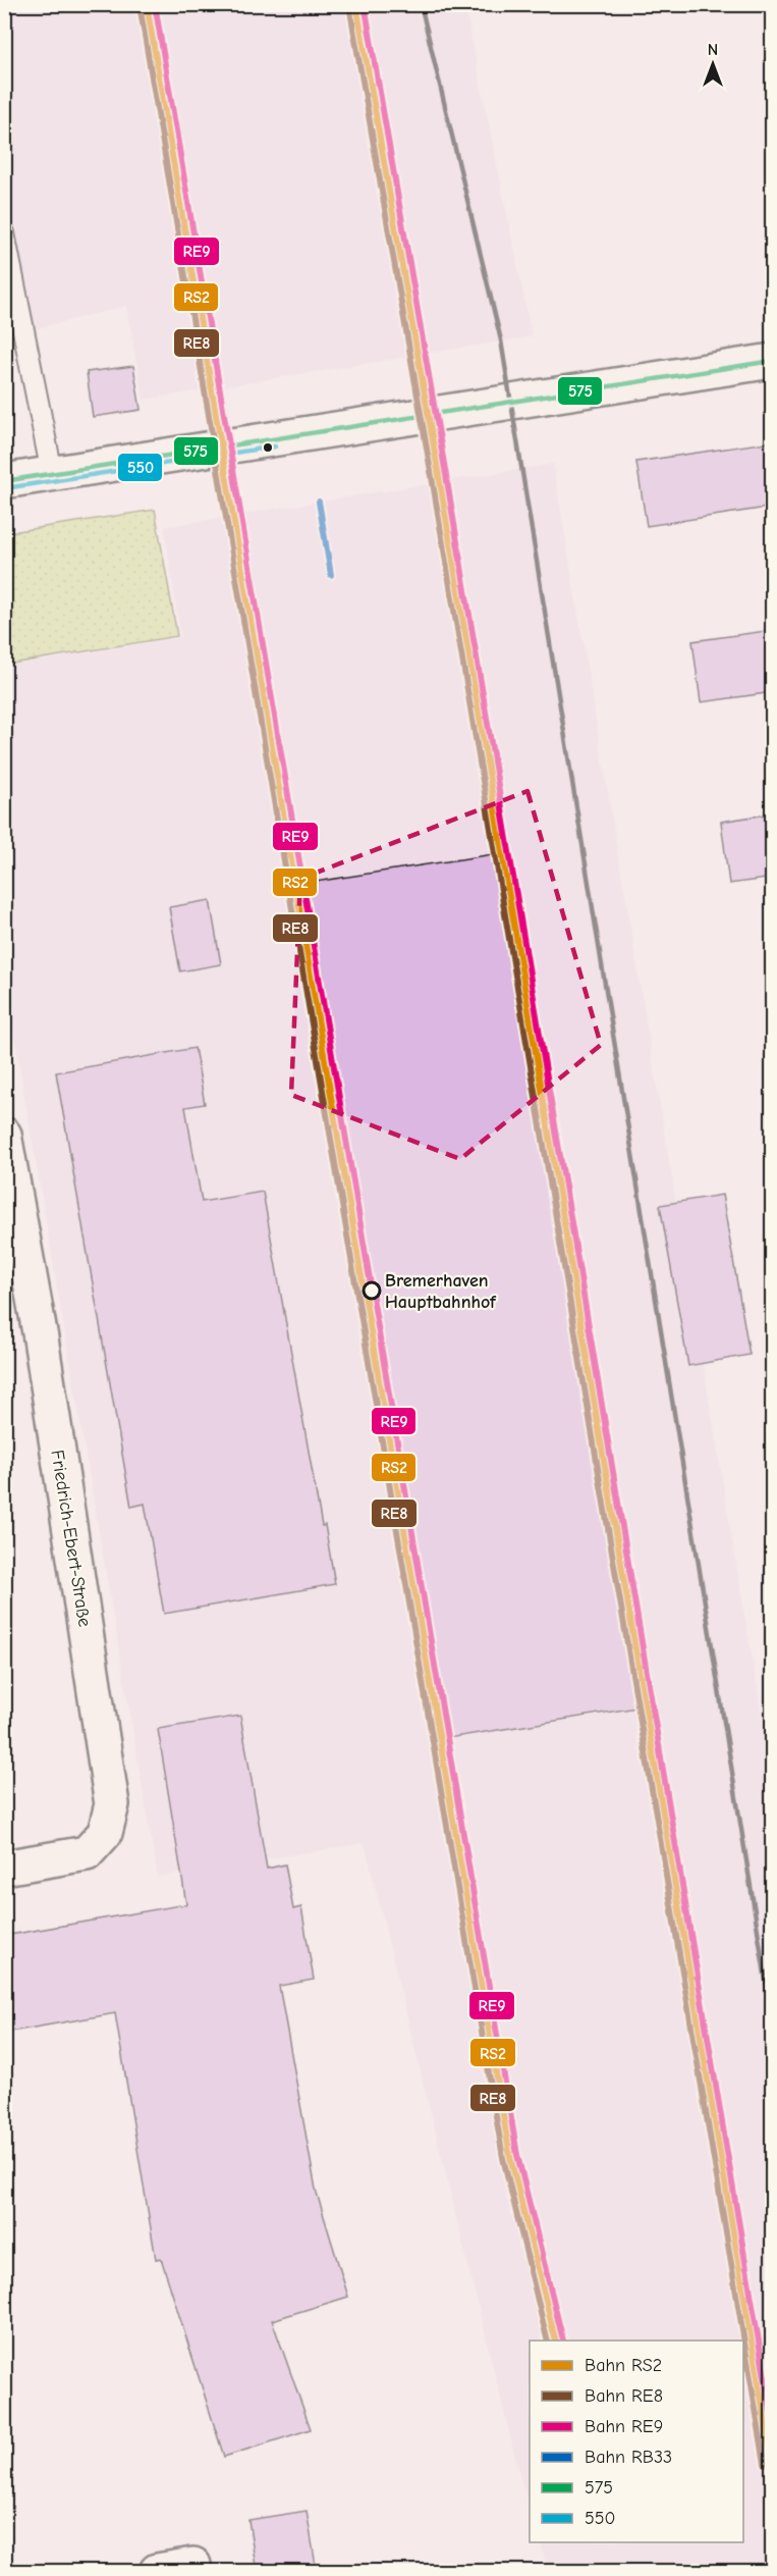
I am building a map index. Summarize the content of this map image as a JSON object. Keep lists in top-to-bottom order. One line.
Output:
{"streets":{"street":["Friedrich-Ebert-Straße"]},"places":["Bremerhaven Hauptbahnhof"],"lines":["rail line RS2","rail line RE9","rail line RE8","transit line 575","transit line 550","rail line RB33"],"legend":["Bahn RS2","Bahn RE8","Bahn RE9","Bahn RB33","575","550"],"north":"top"}
